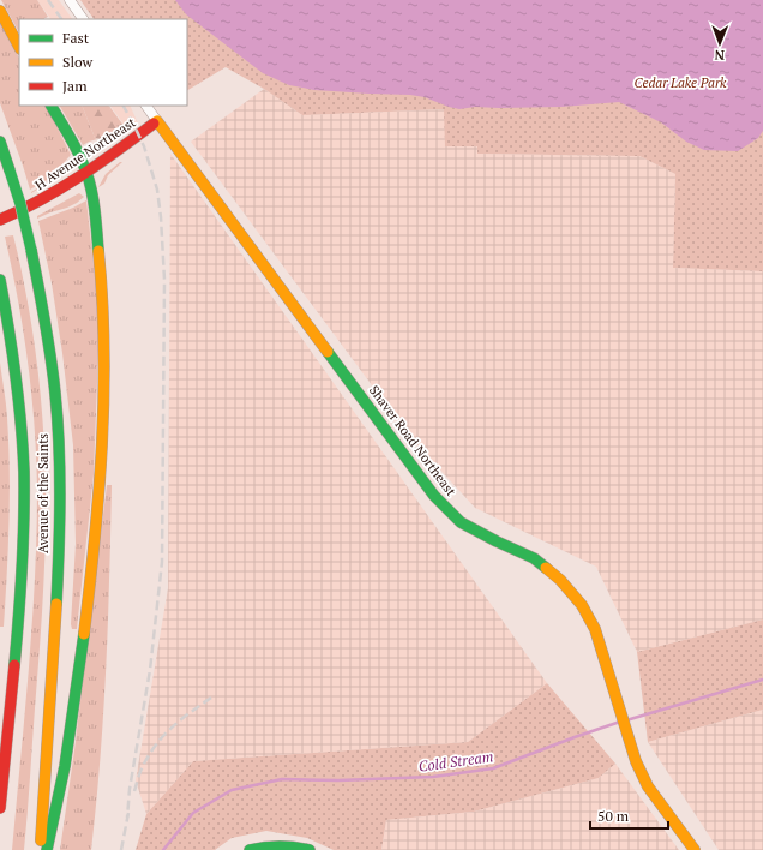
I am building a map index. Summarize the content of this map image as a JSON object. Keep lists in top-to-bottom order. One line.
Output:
{"streets":{"main road":["H Avenue Northeast","Shaver Road Northeast","Avenue of the Saints"]},"crossings":[["H Avenue Northeast","Shaver Road Northeast"]],"water":["Cold Stream"],"parks":["Cedar Lake Park"],"legend":["Fast","Slow","Jam"],"scale_bar":"50 m","north":"bottom"}
